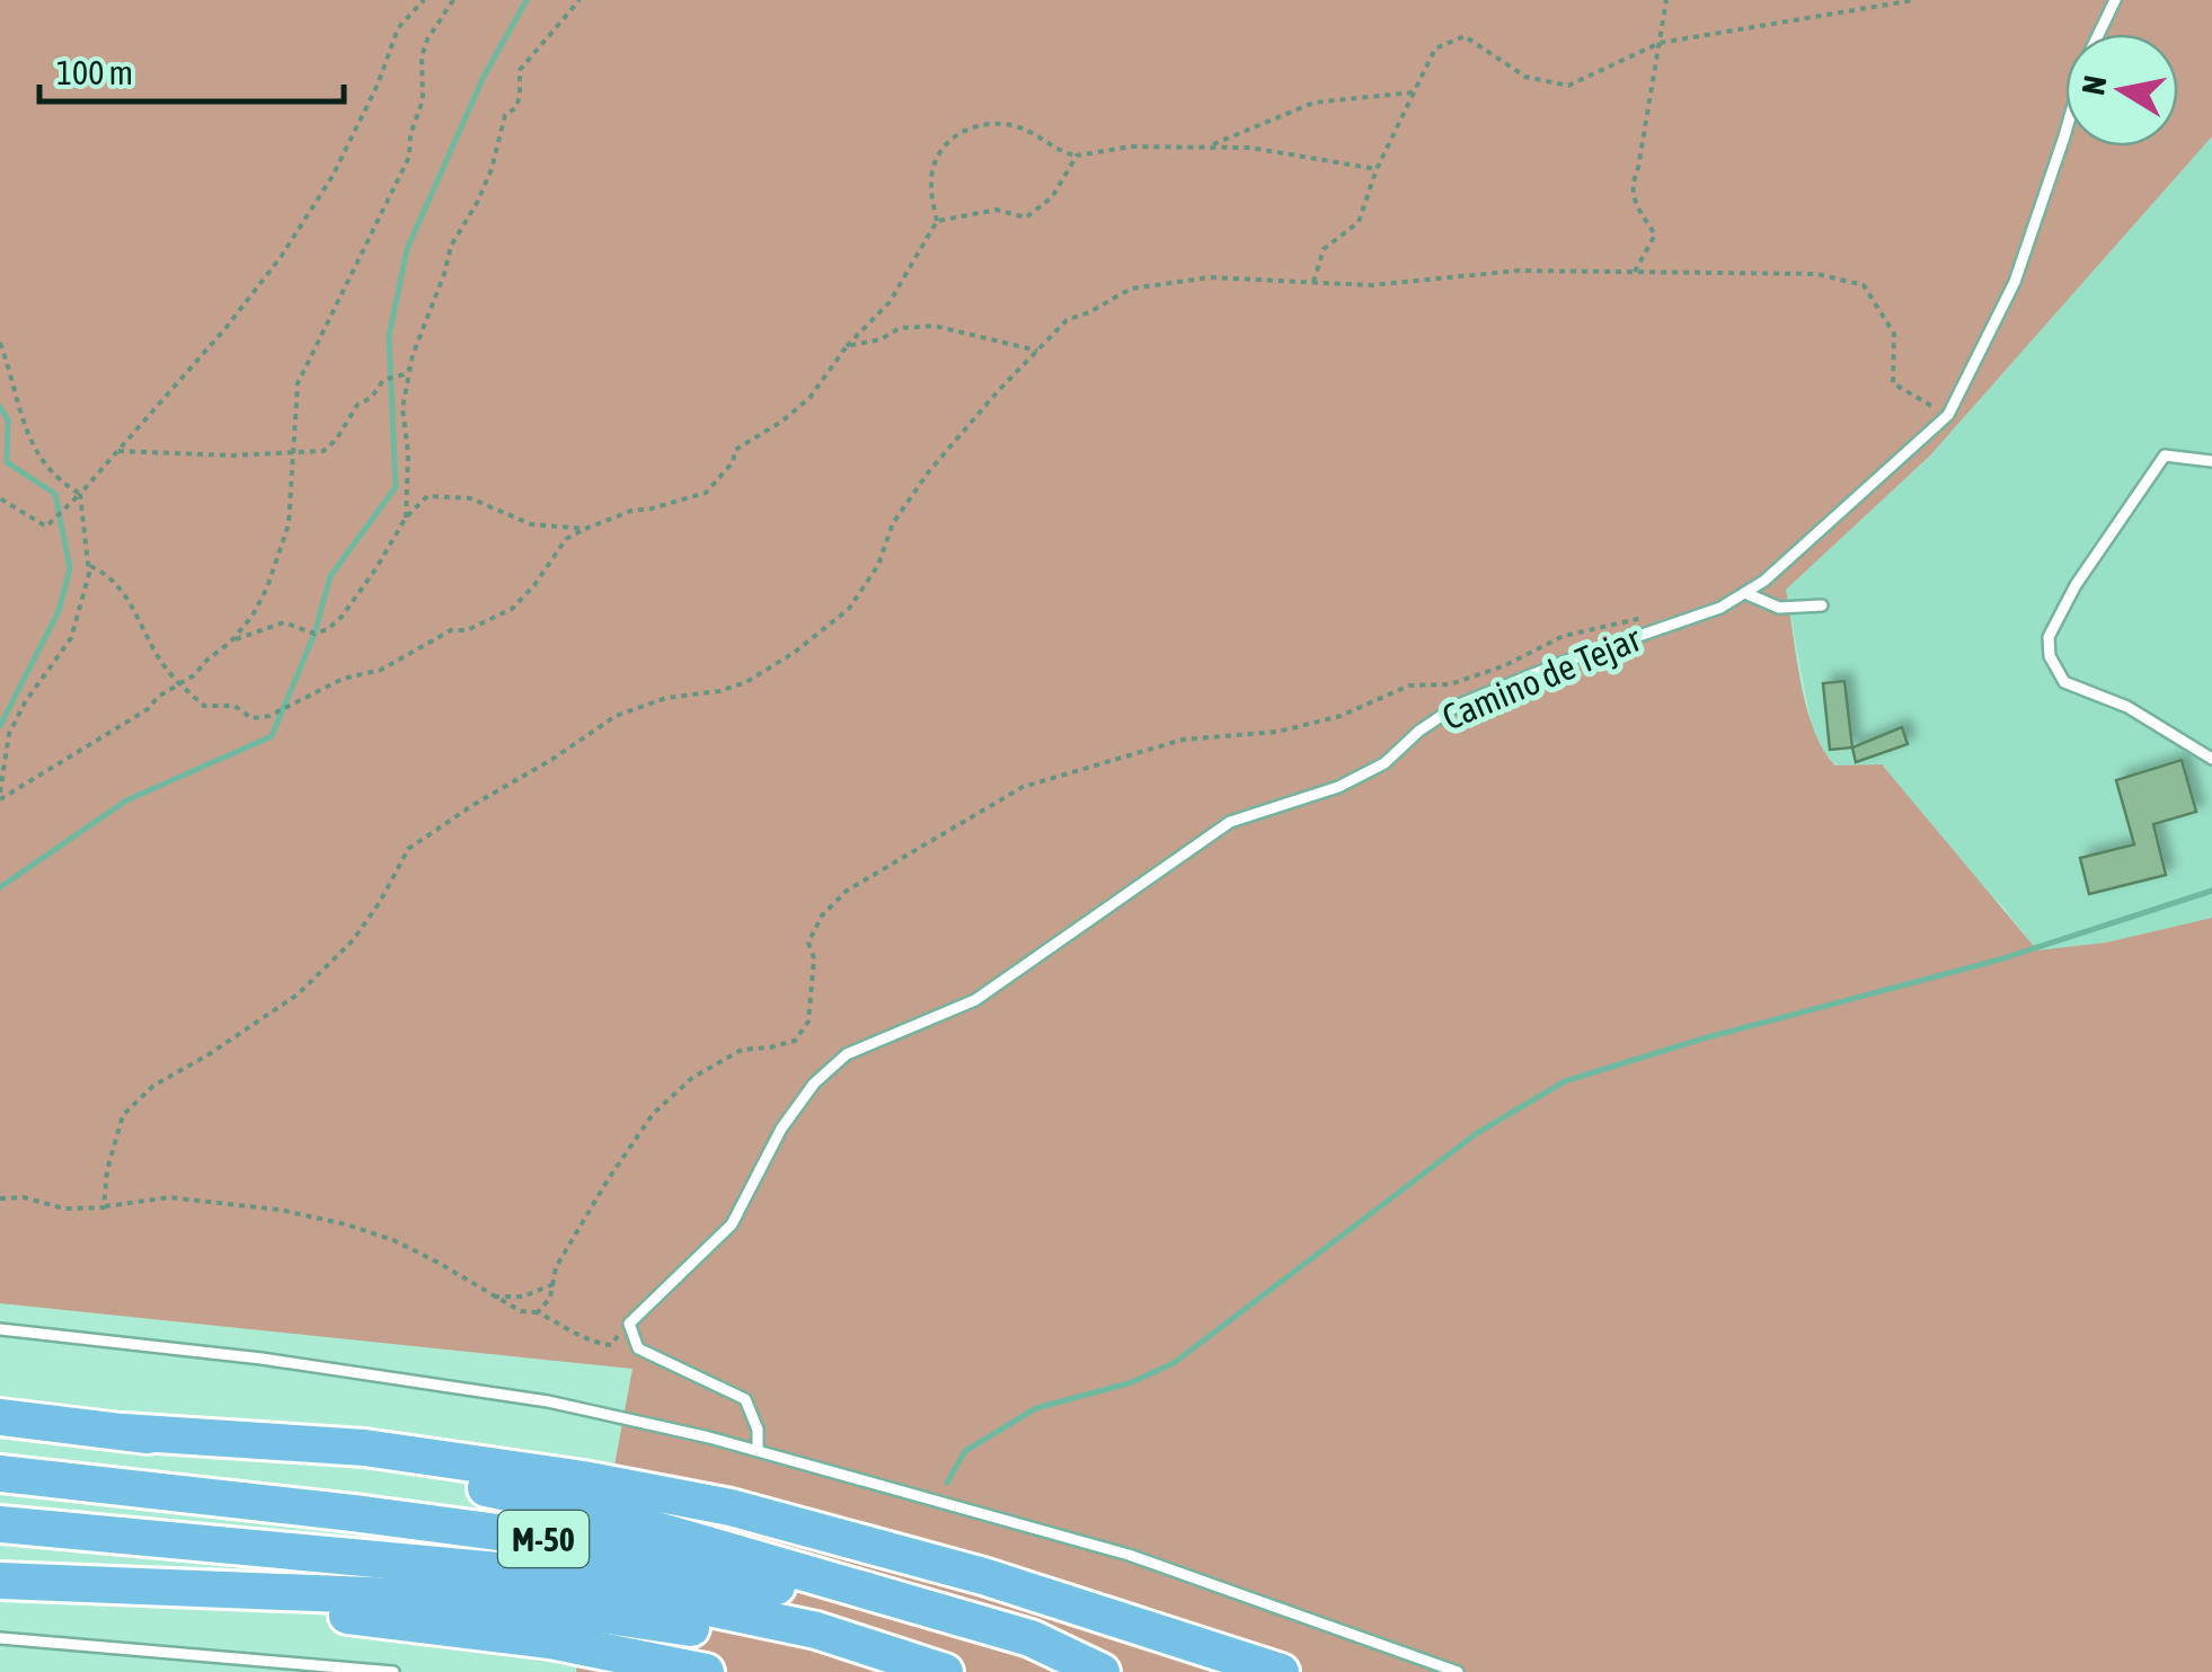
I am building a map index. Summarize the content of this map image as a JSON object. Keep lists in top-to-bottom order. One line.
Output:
{"streets":{"highway":["M-50"],"lane":["Camino de Tejar"]},"scale_bar":"100 m","north":"left"}
